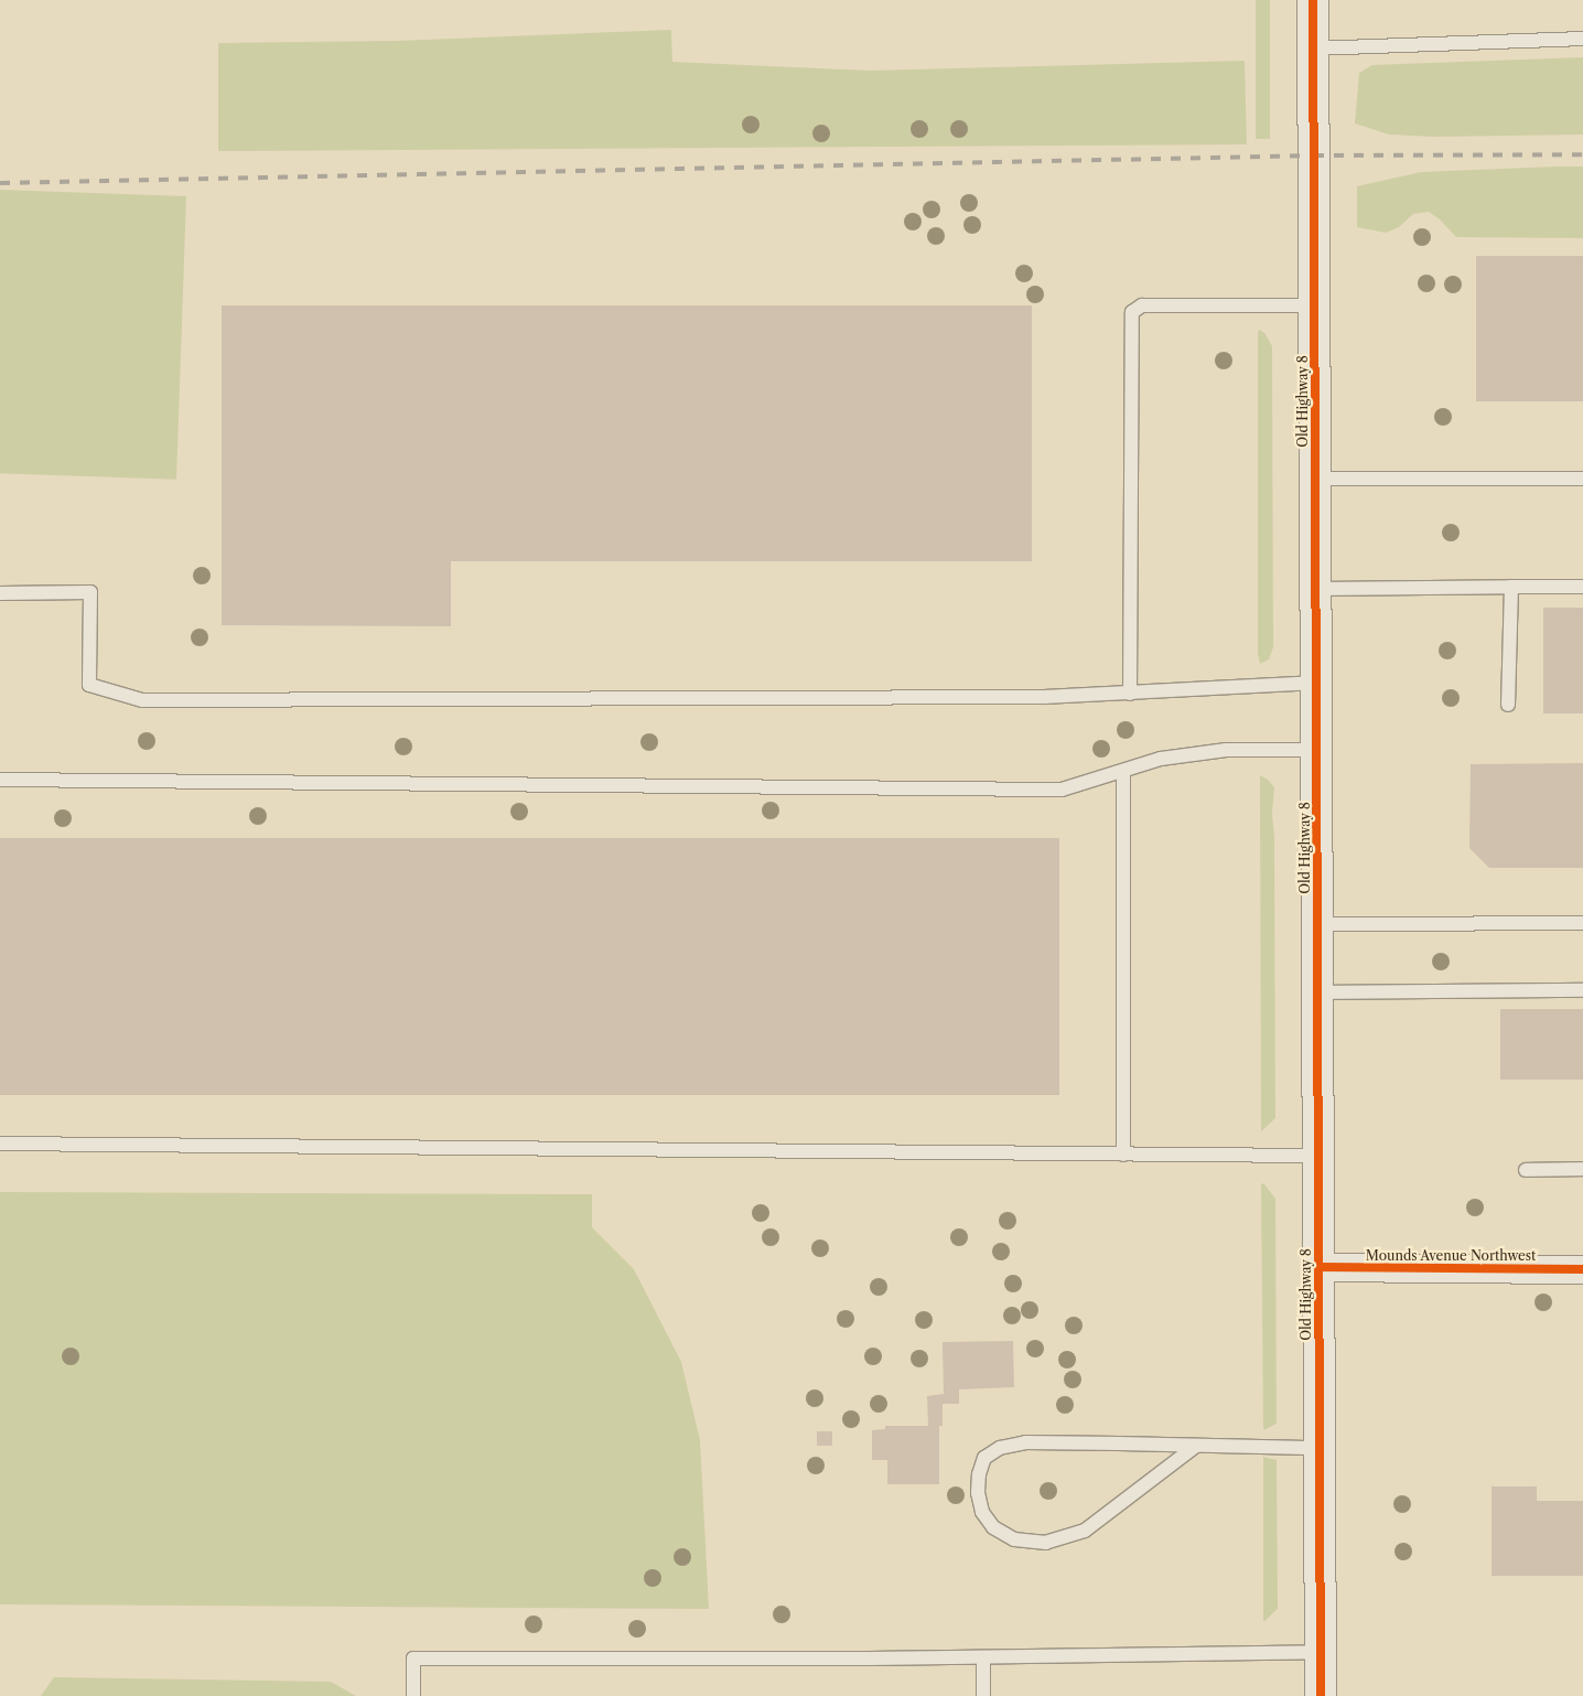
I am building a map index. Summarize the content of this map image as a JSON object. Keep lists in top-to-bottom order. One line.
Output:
{"streets":{"street":["Old Highway 8","Mounds Avenue Northwest"]},"crossings":[["Old Highway 8","Mounds Avenue Northwest"]]}
